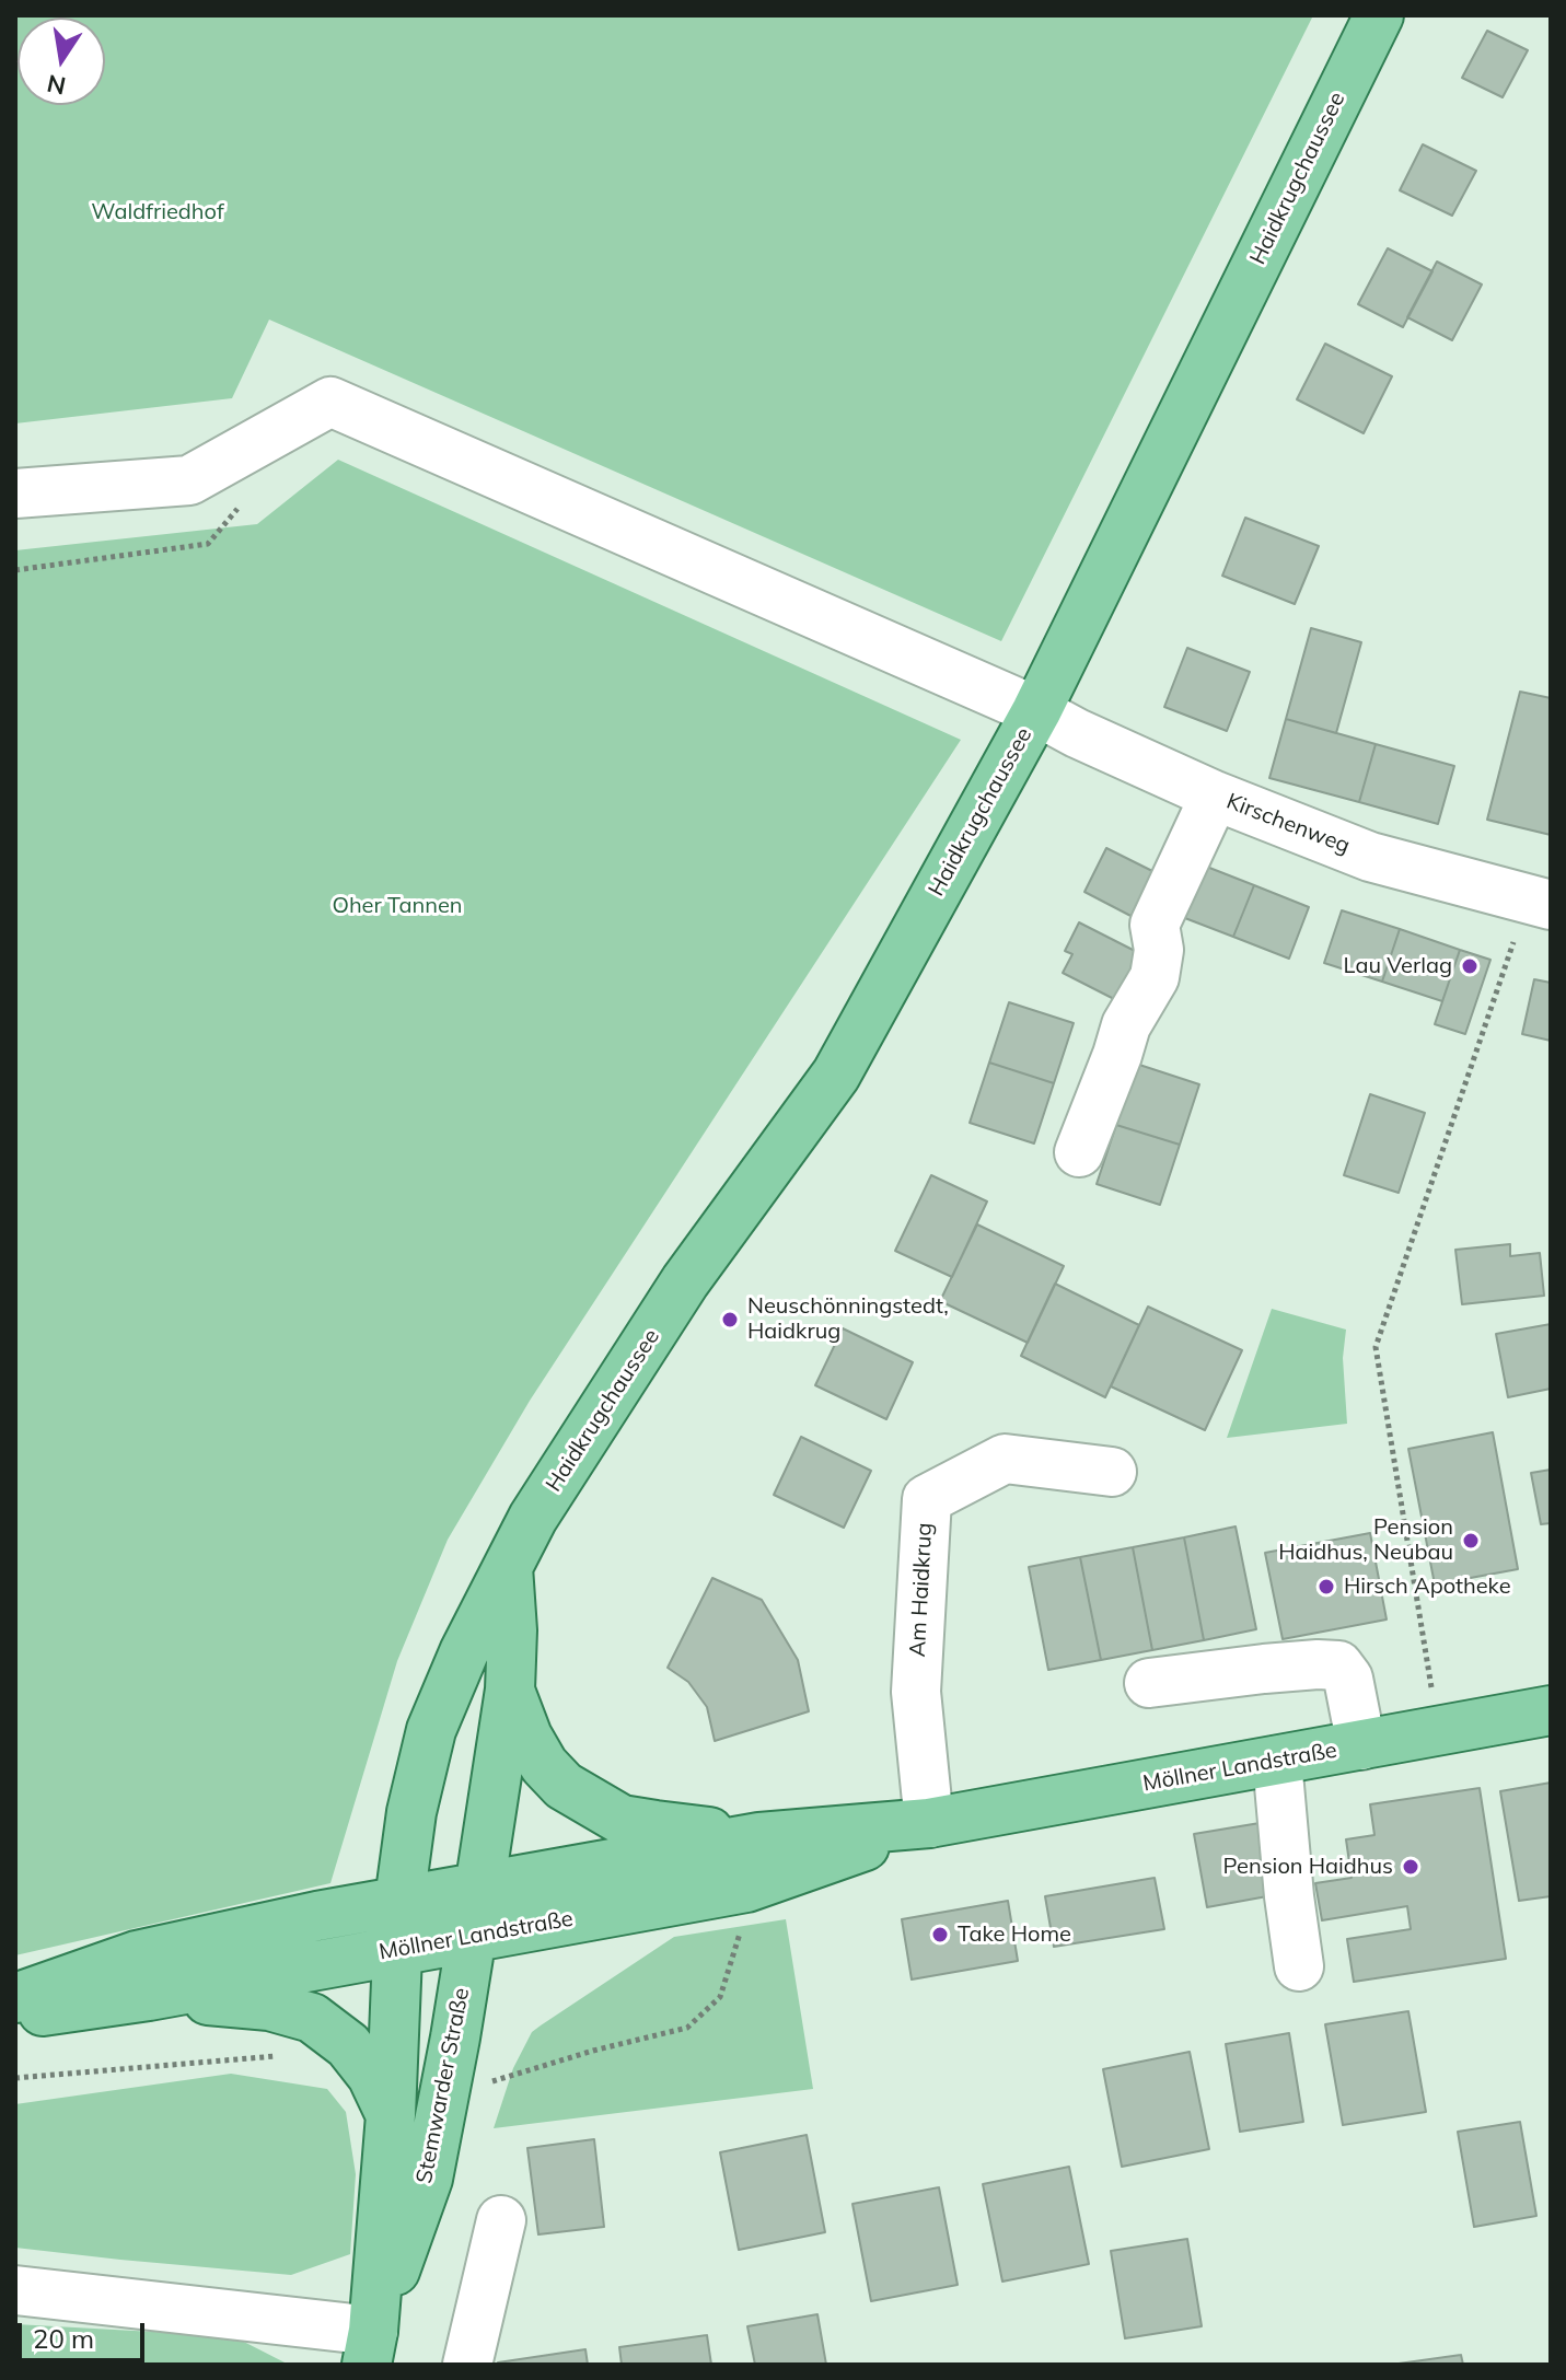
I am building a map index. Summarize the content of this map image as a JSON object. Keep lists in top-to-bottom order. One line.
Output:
{"streets":{"main road":["Haidkrugchaussee","Möllner Landstraße","Stemwarder Straße"],"street":["Kirschenweg","Am Haidkrug"]},"crossings":[["Haidkrugchaussee","Kirschenweg"],["Haidkrugchaussee","Möllner Landstraße"],["Haidkrugchaussee","Stemwarder Straße"],["Am Haidkrug","Möllner Landstraße"],["Möllner Landstraße","Stemwarder Straße"]],"parks":["Waldfriedhof","Oher Tannen"],"places":["Lau Verlag","Neuschönningstedt, Haidkrug","Pension Haidhus, Neubau","Hirsch Apotheke","Pension Haidhus","Take Home"],"scale_bar":"20 m","north":"bottom"}
